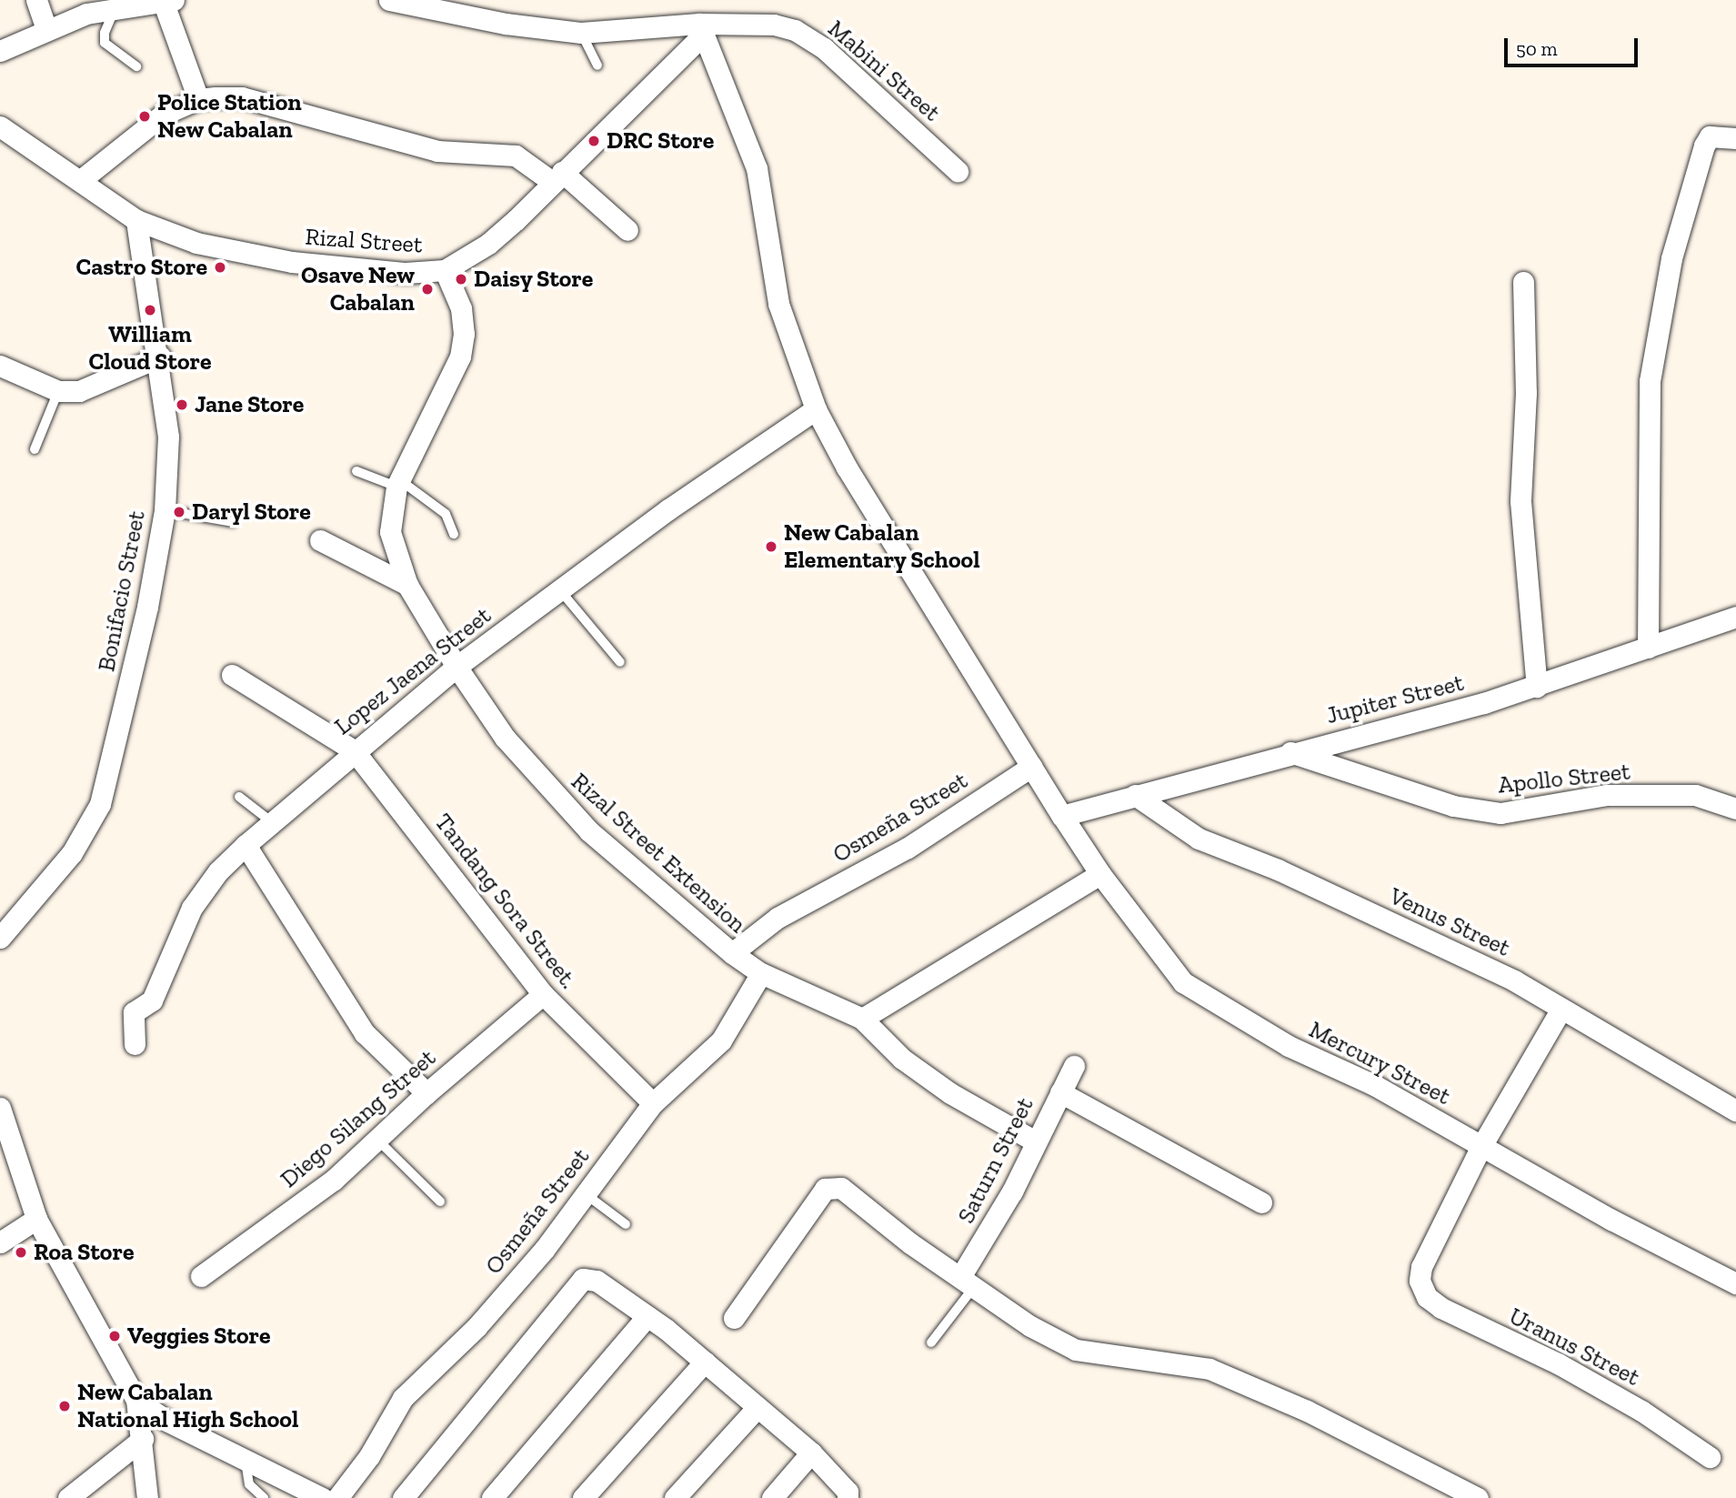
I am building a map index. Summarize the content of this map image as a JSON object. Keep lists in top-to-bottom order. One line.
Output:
{"streets":{"street":["Mabini Street","Rizal Street","Bonifacio Street","Lopez Jaena Street","Jupiter Street","Apollo Street","Osmeña Street","Rizal Street Extension","Tandang Sora Street.","Venus Street","Mercury Street","Diego Silang Street","Saturn Street","Uranus Street"]},"crossings":[["Mabini Street","Rizal Street"],["Mabini Street","Mercury Street"],["Rizal Street","Bonifacio Street"],["Rizal Street","Rizal Street Extension"],["Rizal Street","Mercury Street"],["Lopez Jaena Street","Rizal Street Extension"],["Lopez Jaena Street","Tandang Sora Street."],["Lopez Jaena Street","Mercury Street"],["Jupiter Street","Apollo Street"],["Jupiter Street","Venus Street"],["Jupiter Street","Mercury Street"],["Osmeña Street","Rizal Street Extension"],["Osmeña Street","Tandang Sora Street."],["Osmeña Street","Mercury Street"],["Rizal Street Extension","Saturn Street"],["Tandang Sora Street.","Diego Silang Street"],["Mercury Street","Uranus Street"]],"places":["Police Station New Cabalan","DRC Store","Castro Store","Daisy Store","Osave New Cabalan","William Cloud Store","Jane Store","Daryl Store","New Cabalan Elementary School","Roa Store","Veggies Store","New Cabalan National High School"],"scale_bar":"50 m"}
